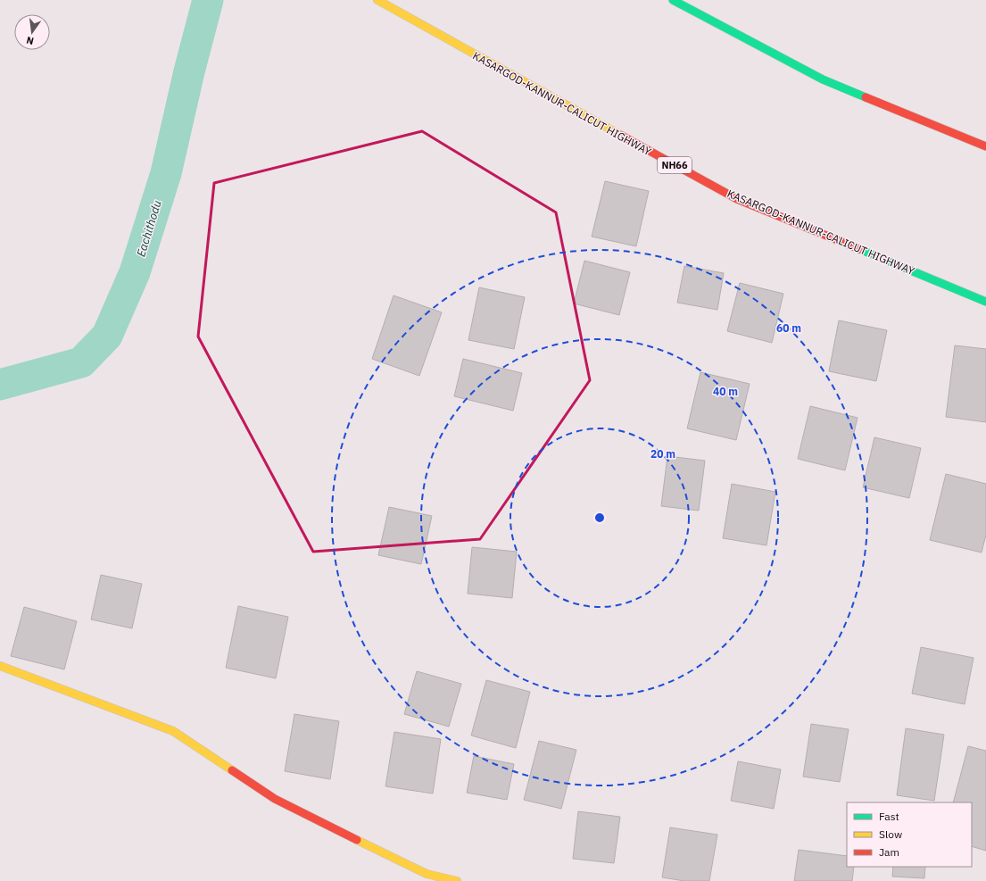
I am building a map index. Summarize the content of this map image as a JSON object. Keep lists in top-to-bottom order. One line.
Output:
{"streets":{"main road":["KASARGOD-KANNUR-CALICUT HIGHWAY","NH66"]},"water":["Eachithodu"],"legend":["Fast","Slow","Jam"],"north":"bottom","rings":["60 m","40 m","20 m"]}
